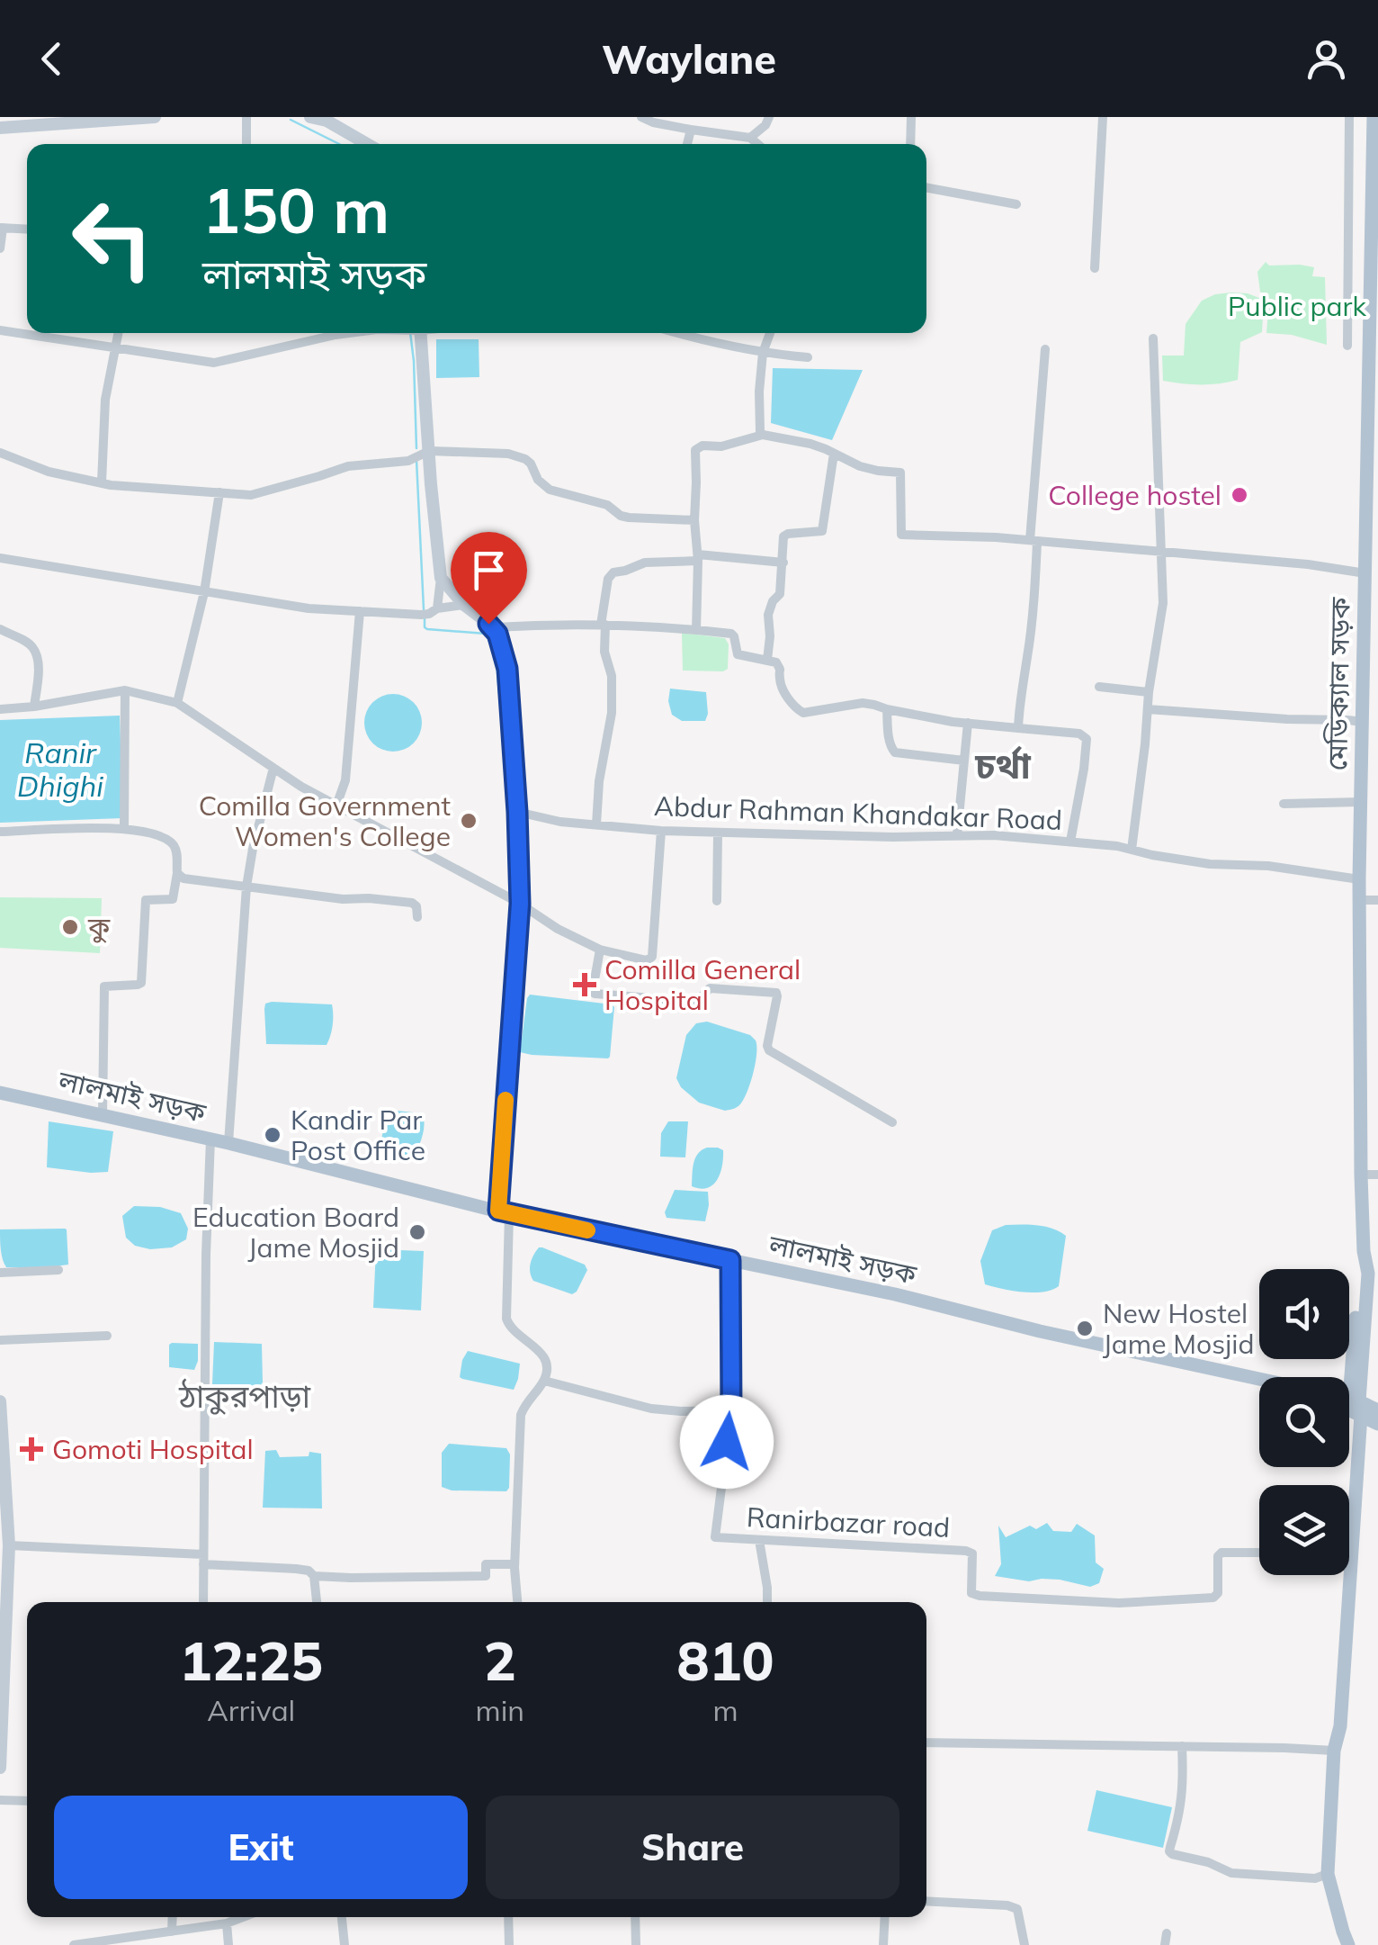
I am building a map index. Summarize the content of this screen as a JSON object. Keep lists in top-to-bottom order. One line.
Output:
{"streets":{"main road":["মেডিক্যাল সড়ক","লালমাই সড়ক"],"street":["Abdur Rahman Khandakar Road","Ranirbazar road"]},"crossings":[["মেডিক্যাল সড়ক","Abdur Rahman Khandakar Road"]],"districts":["চর্থা","ঠাকুরপাড়া"],"water":["Ranir Dhighi"],"parks":["Public park"],"places":{"other":["College hostel","Comilla Government Women's College","কু","Kandir Par Post Office","Education Board Jame Mosjid","New Hostel Jame Mosjid"],"health":["Comilla General Hospital","Gomoti Hospital"]},"page":{"header":"Waylane","turn":["150 m","লালমাই সড়ক"],"eta":["12:25","Arrival","2","min","810","m"],"buttons":["Exit","Share"]}}
